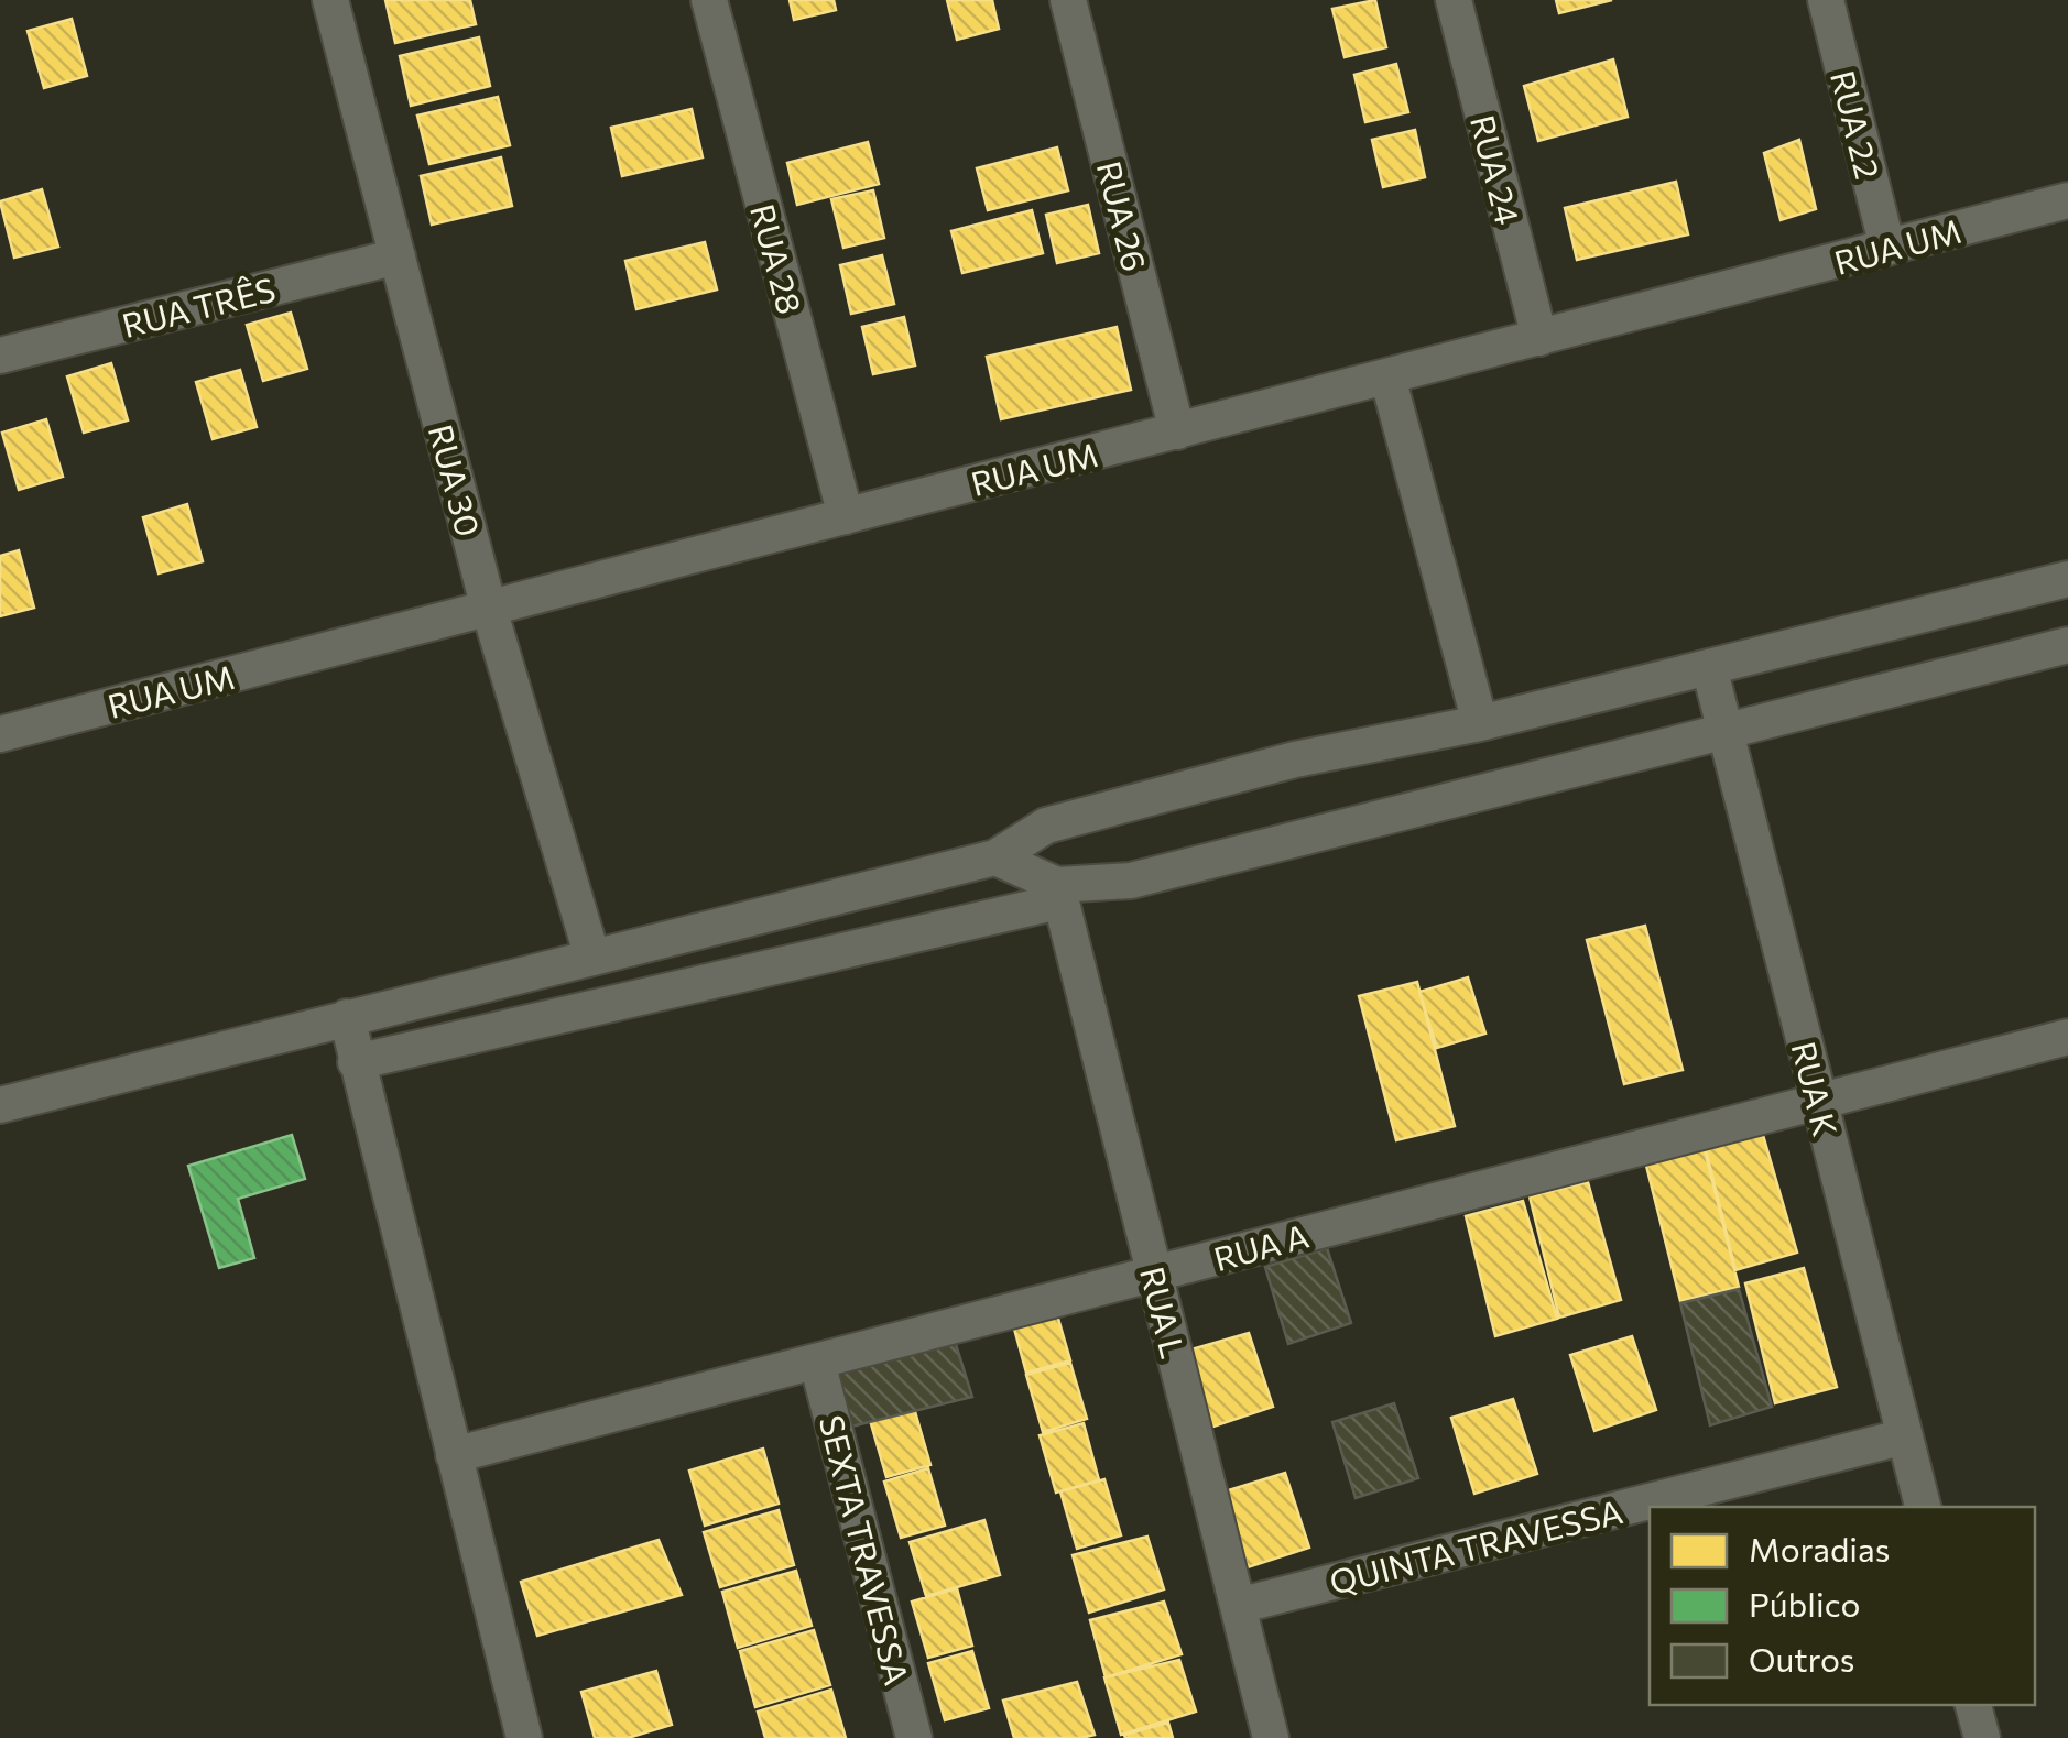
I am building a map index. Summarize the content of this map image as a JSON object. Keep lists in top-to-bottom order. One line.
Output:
{"streets":{"street":["RUA 22","RUA 24","RUA 26","RUA UM","RUA 28","RUA TRÊS","RUA 30","RUA K","RUA A","RUA L","QUINTA TRAVESSA","SEXTA TRAVESSA"]},"crossings":[["RUA 22","RUA UM"],["RUA 24","RUA UM"],["RUA 26","RUA UM"],["RUA UM","RUA 28"],["RUA UM","RUA 30"],["RUA TRÊS","RUA 30"],["RUA K","RUA A"],["RUA K","QUINTA TRAVESSA"],["RUA A","RUA L"],["RUA A","SEXTA TRAVESSA"],["RUA L","QUINTA TRAVESSA"]],"legend":["Moradias","Público","Outros"]}
